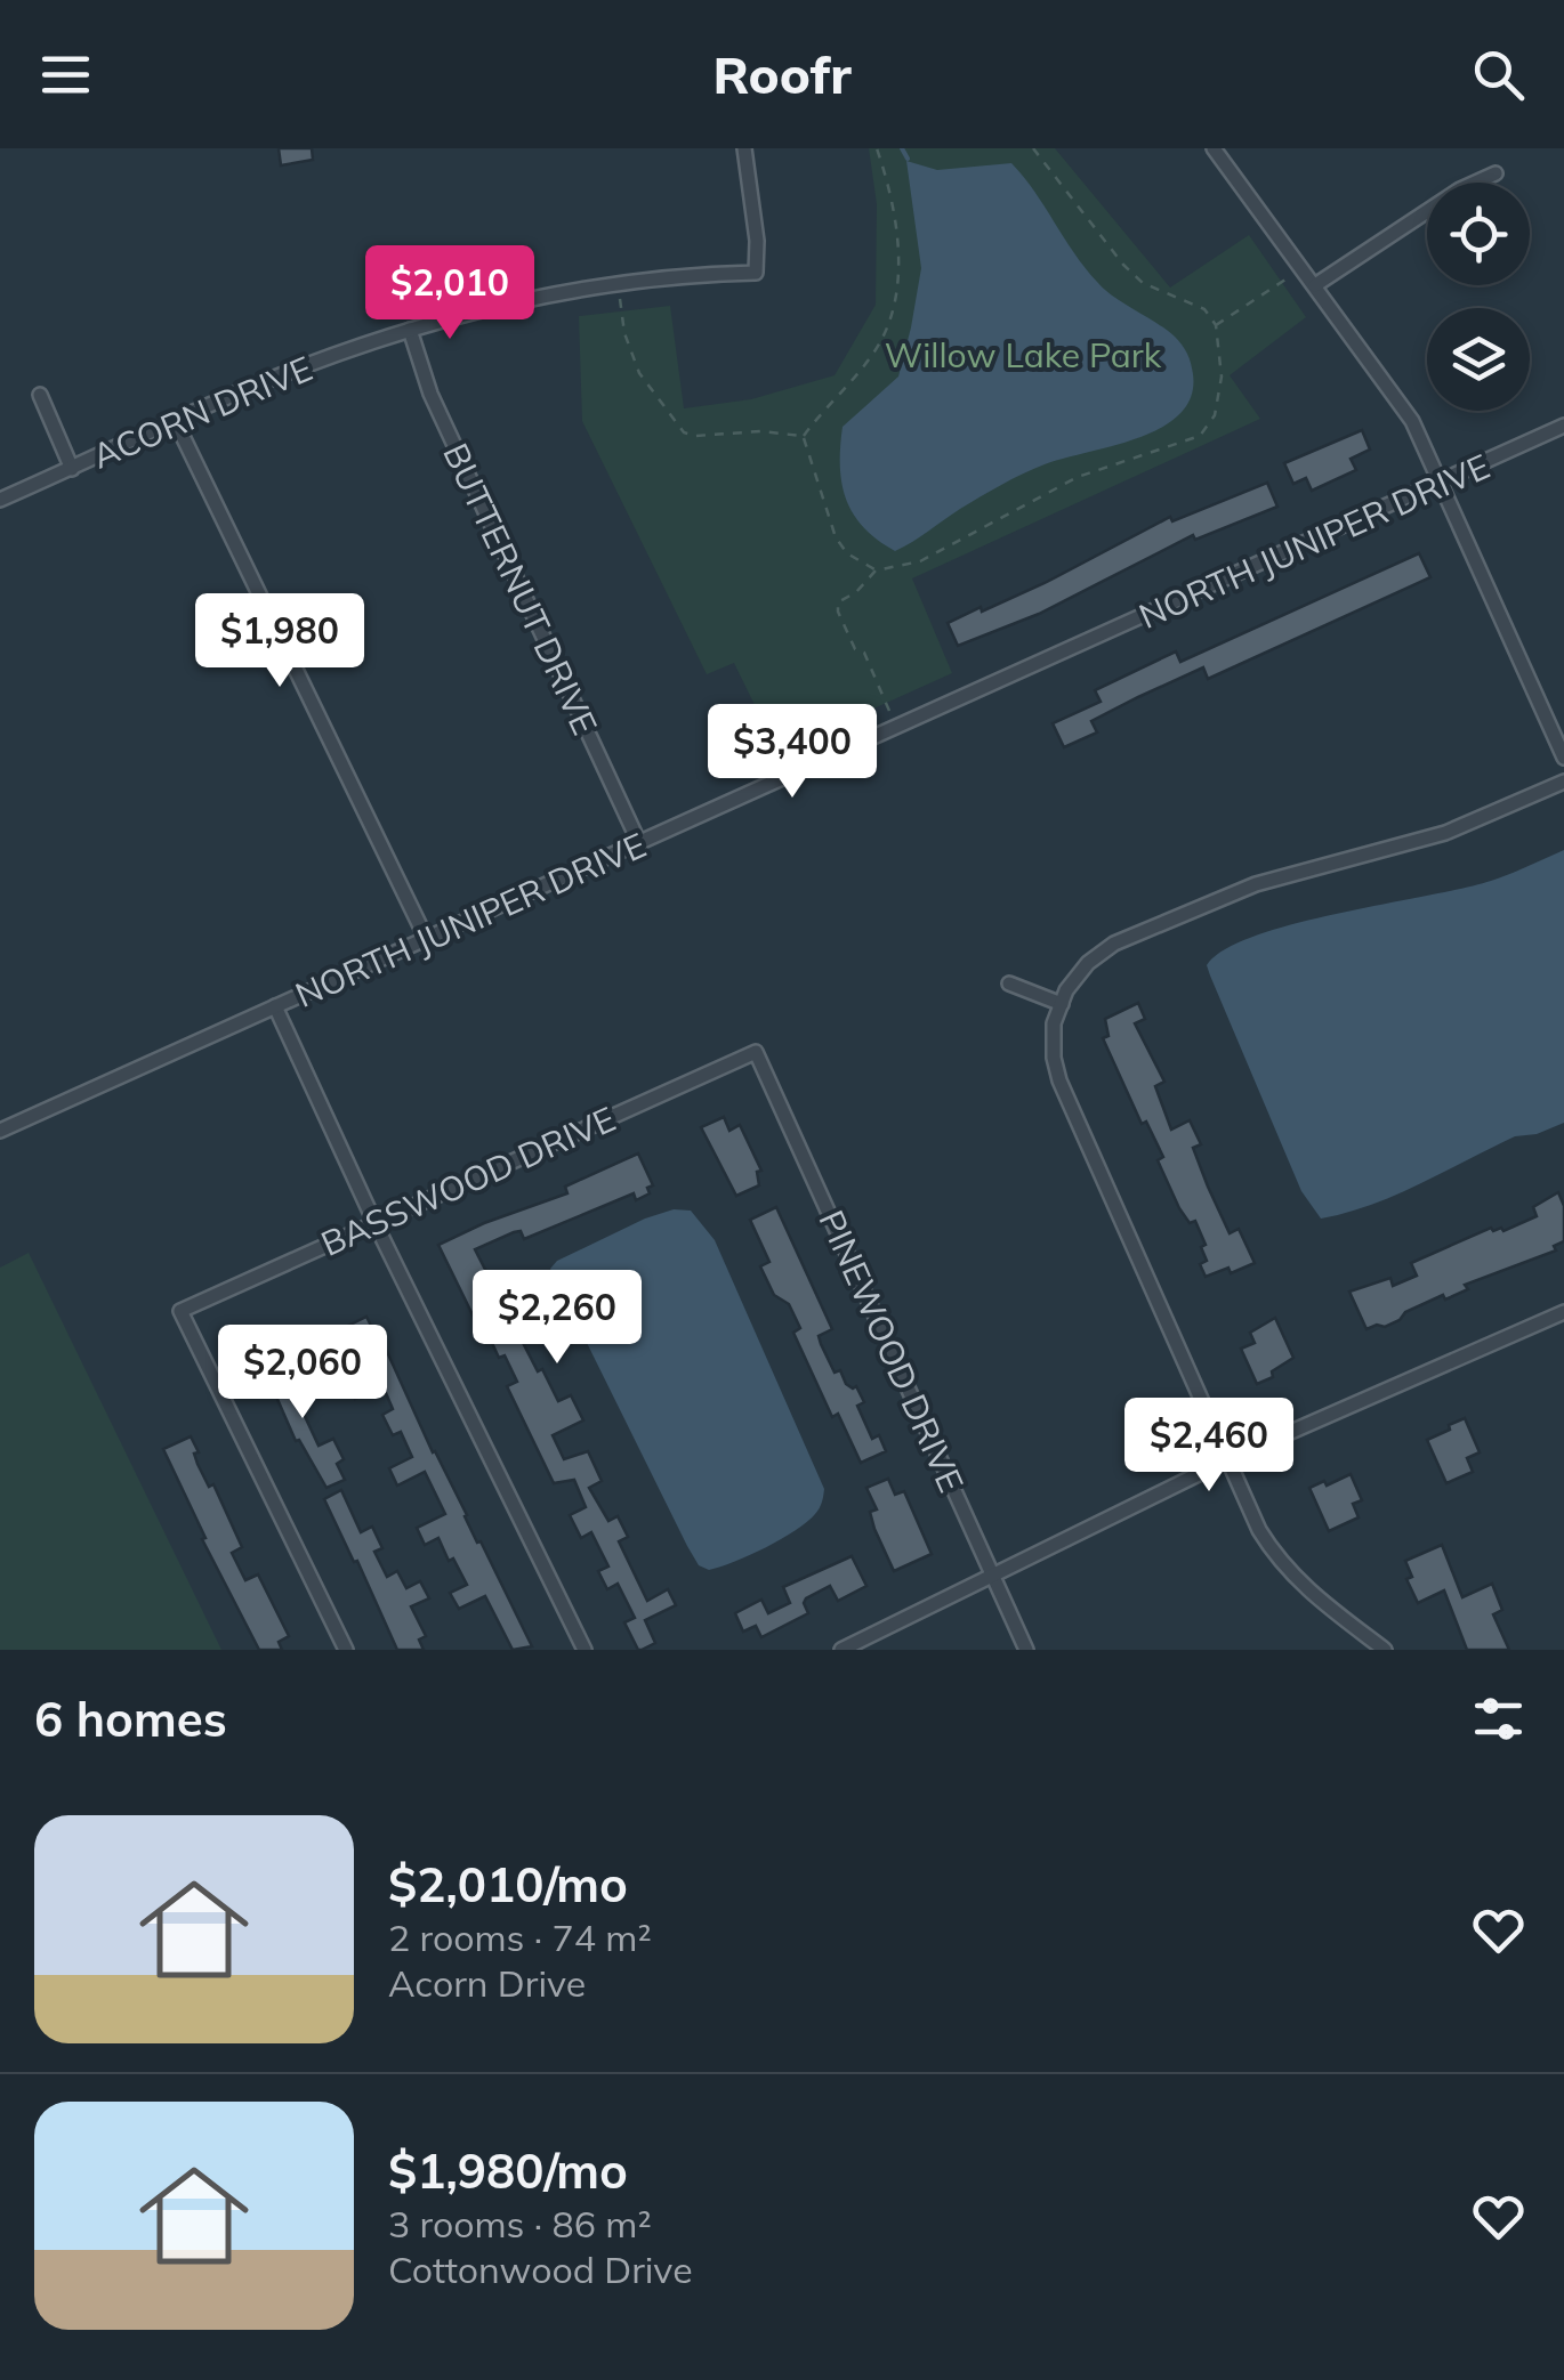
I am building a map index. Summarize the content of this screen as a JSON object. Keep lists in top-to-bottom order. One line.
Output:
{"streets":{"street":["ACORN DRIVE","NORTH JUNIPER DRIVE","BUTTERNUT DRIVE","BASSWOOD DRIVE","PINEWOOD DRIVE"]},"crossings":[["ACORN DRIVE","BUTTERNUT DRIVE"],["NORTH JUNIPER DRIVE","BUTTERNUT DRIVE"],["BASSWOOD DRIVE","PINEWOOD DRIVE"]],"parks":["Willow Lake Park"],"page":{"header":"Roofr","price":["$2,010","$1,980","$3,400","$2,260","$2,060","$2,460"],"heading":"6 homes","list":[{"name":"$2,010/mo","note":"2 rooms · 74 m² · Acorn Drive"},{"name":"$1,980/mo","note":"3 rooms · 86 m² · Cottonwood Drive"}]}}
